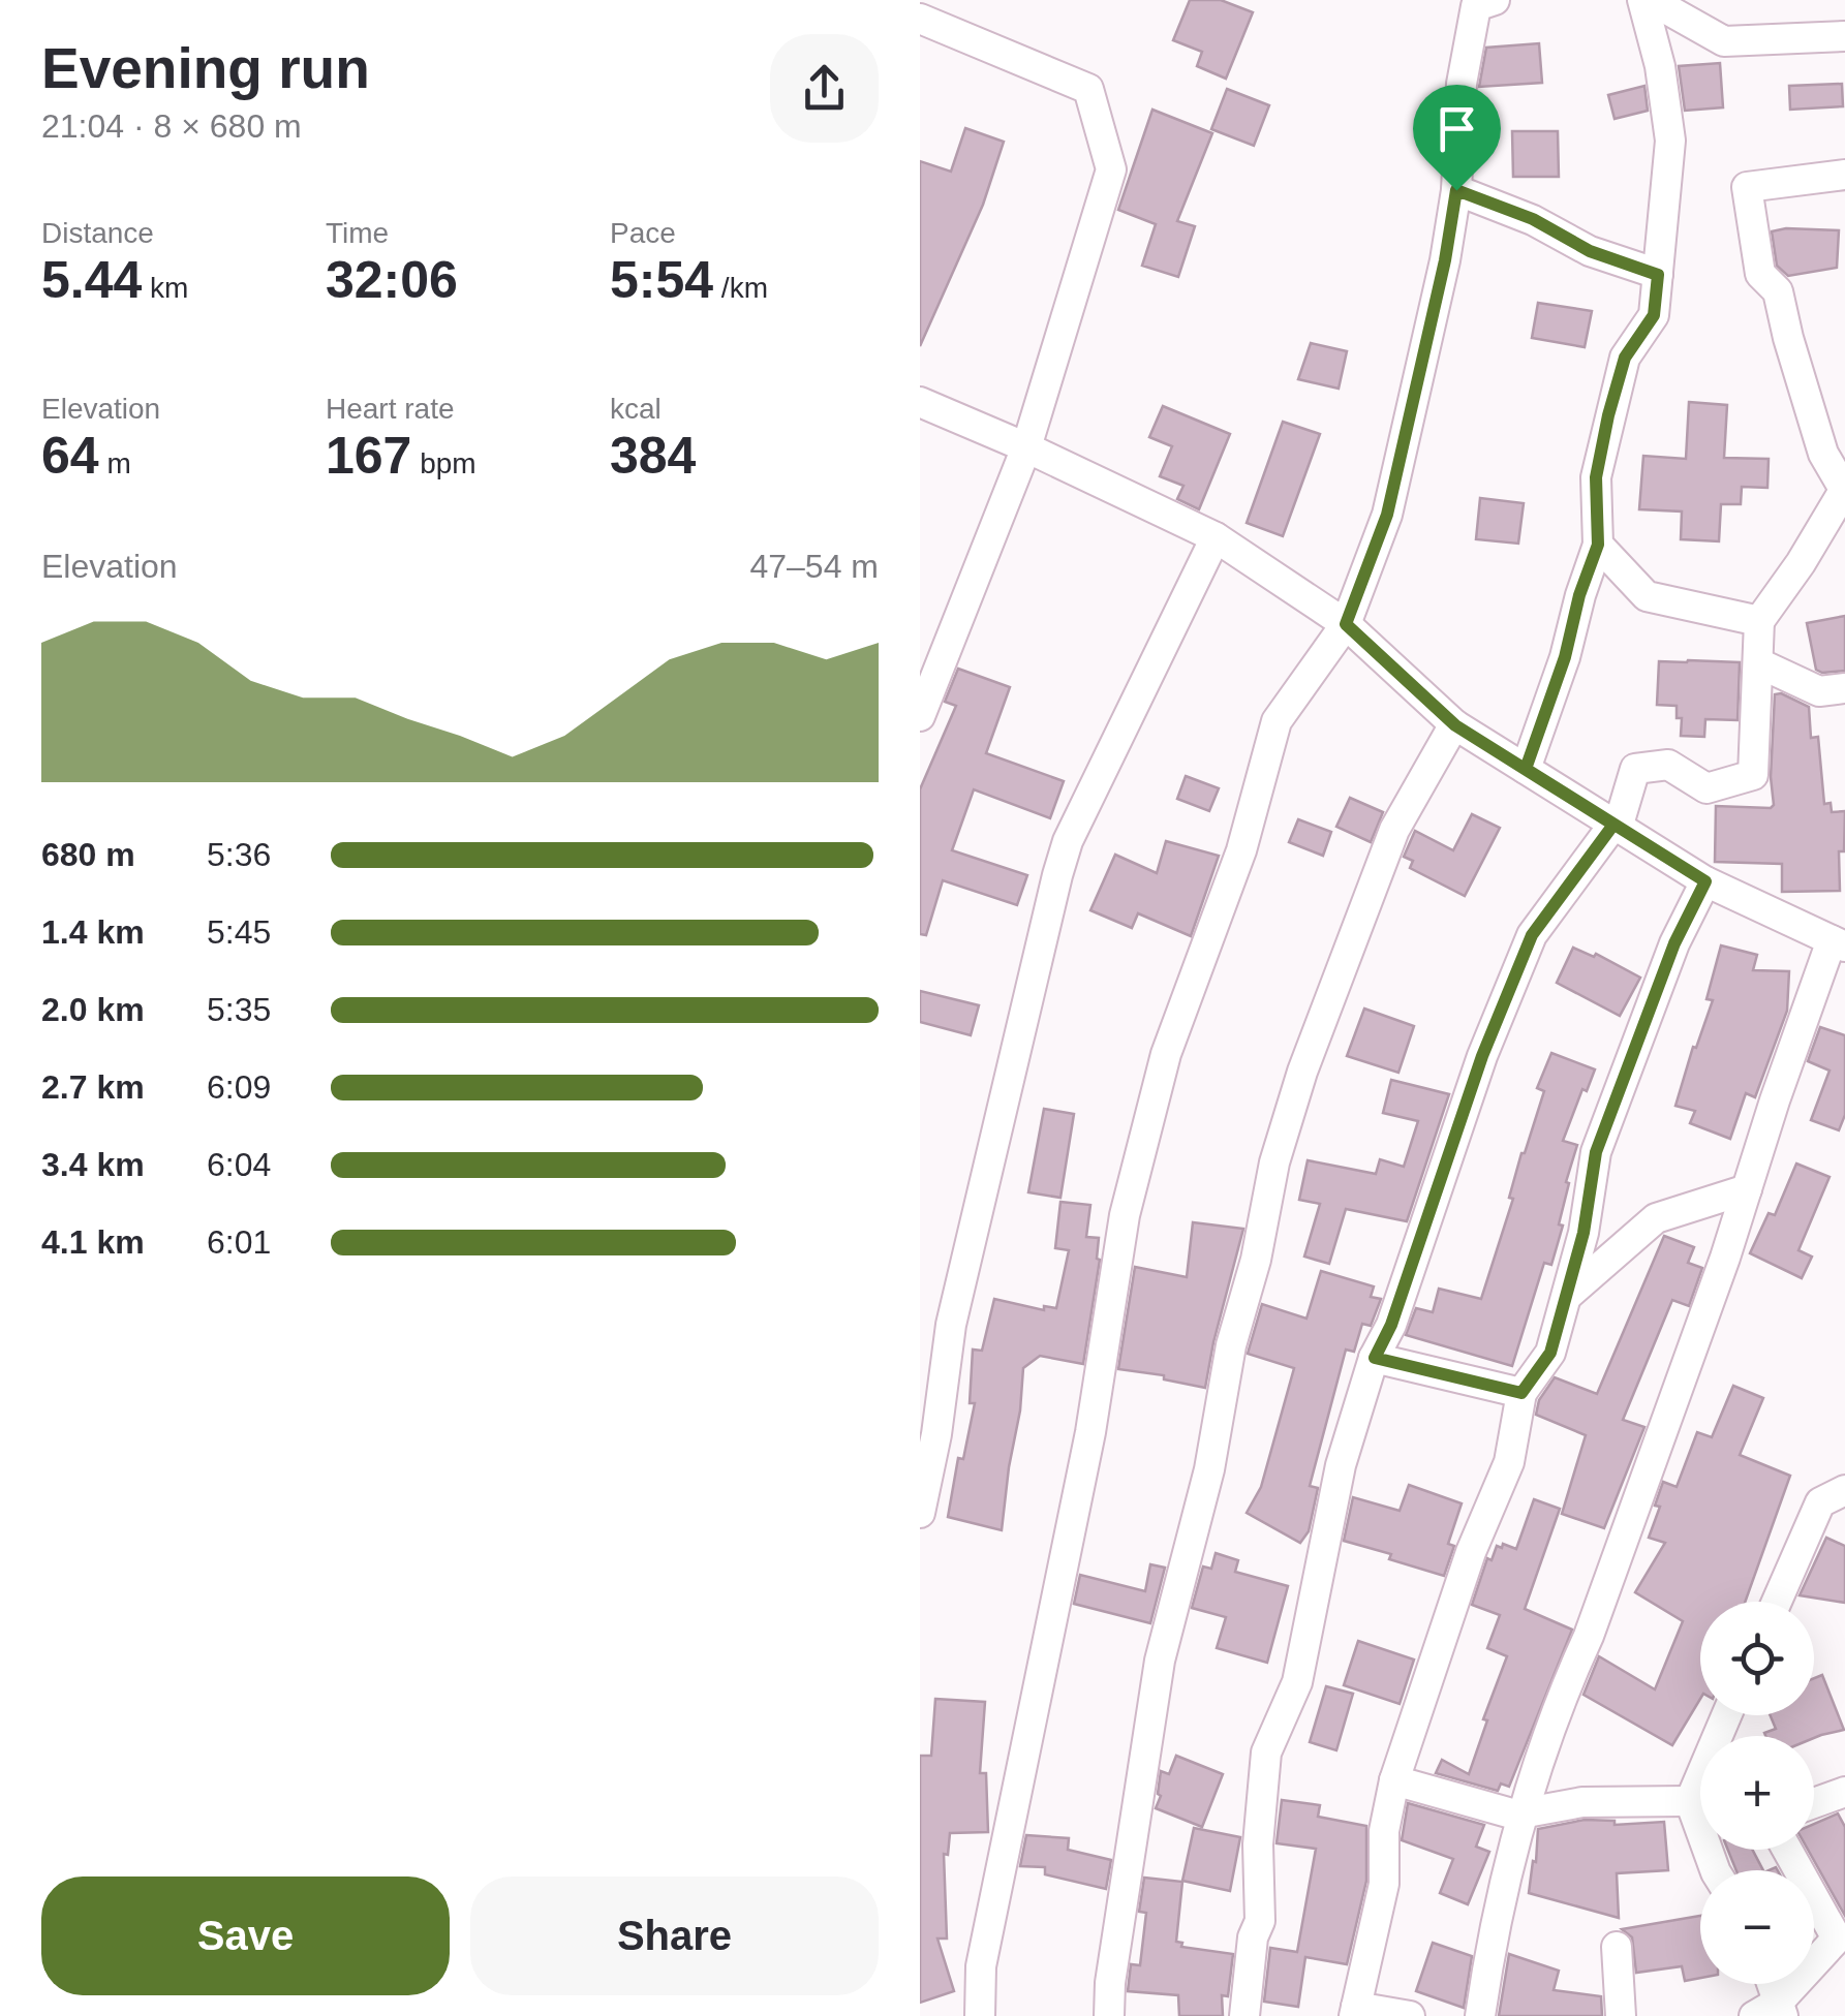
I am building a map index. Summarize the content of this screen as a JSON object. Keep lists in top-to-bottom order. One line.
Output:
{"page":{"heading":["Evening run","21:04 · 8 × 680 m"],"stats":[["Distance","5.44 km"],["Time","32:06"],["Pace","5:54 /km"],["Elevation","64 m"],["Heart rate","167 bpm"],["kcal","384"]],"chart":["Elevation","47–54 m"],"list":[{"name":"680 m","note":"5:36"},{"name":"1.4 km","note":"5:45"},{"name":"2.0 km","note":"5:35"},{"name":"2.7 km","note":"6:09"},{"name":"3.4 km","note":"6:04"},{"name":"4.1 km","note":"6:01"}],"map_buttons":["+","−"],"buttons":["Save","Share"]}}
